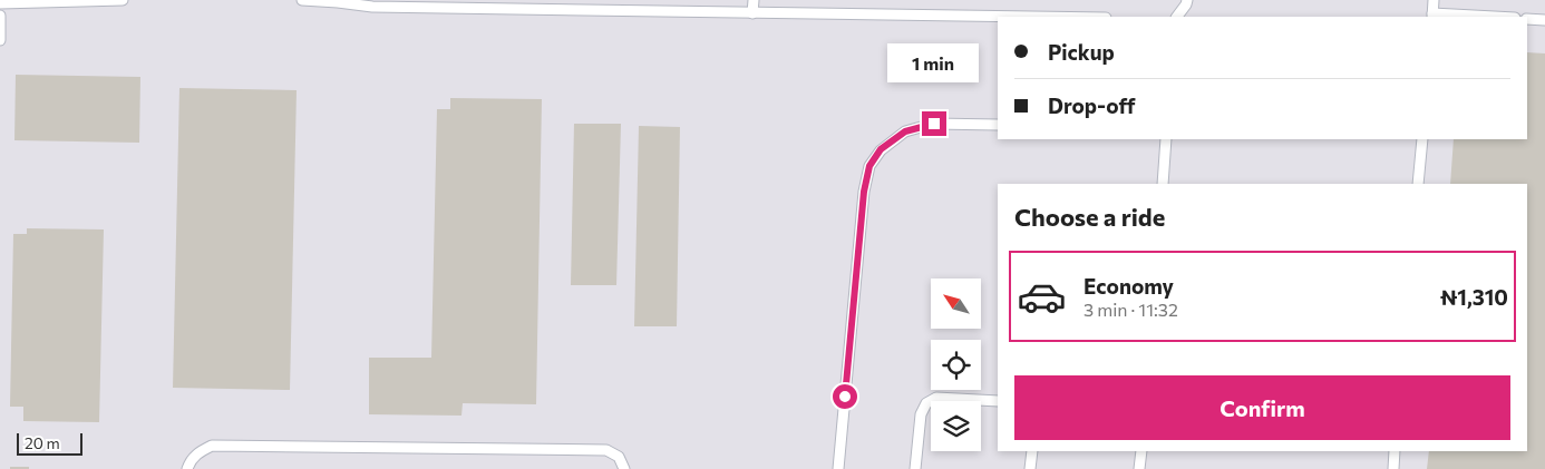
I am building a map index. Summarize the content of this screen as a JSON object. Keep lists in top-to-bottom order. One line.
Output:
{"scale_bar":"20 m","north":"top left","page":{"banner":["Pickup","Drop-off"],"bubble":"1 min","heading":"Choose a ride","list":[{"name":"Economy","note":"3 min · 11:32","value":"₦1,310"}],"buttons":"Confirm","scale":"20 m"}}
